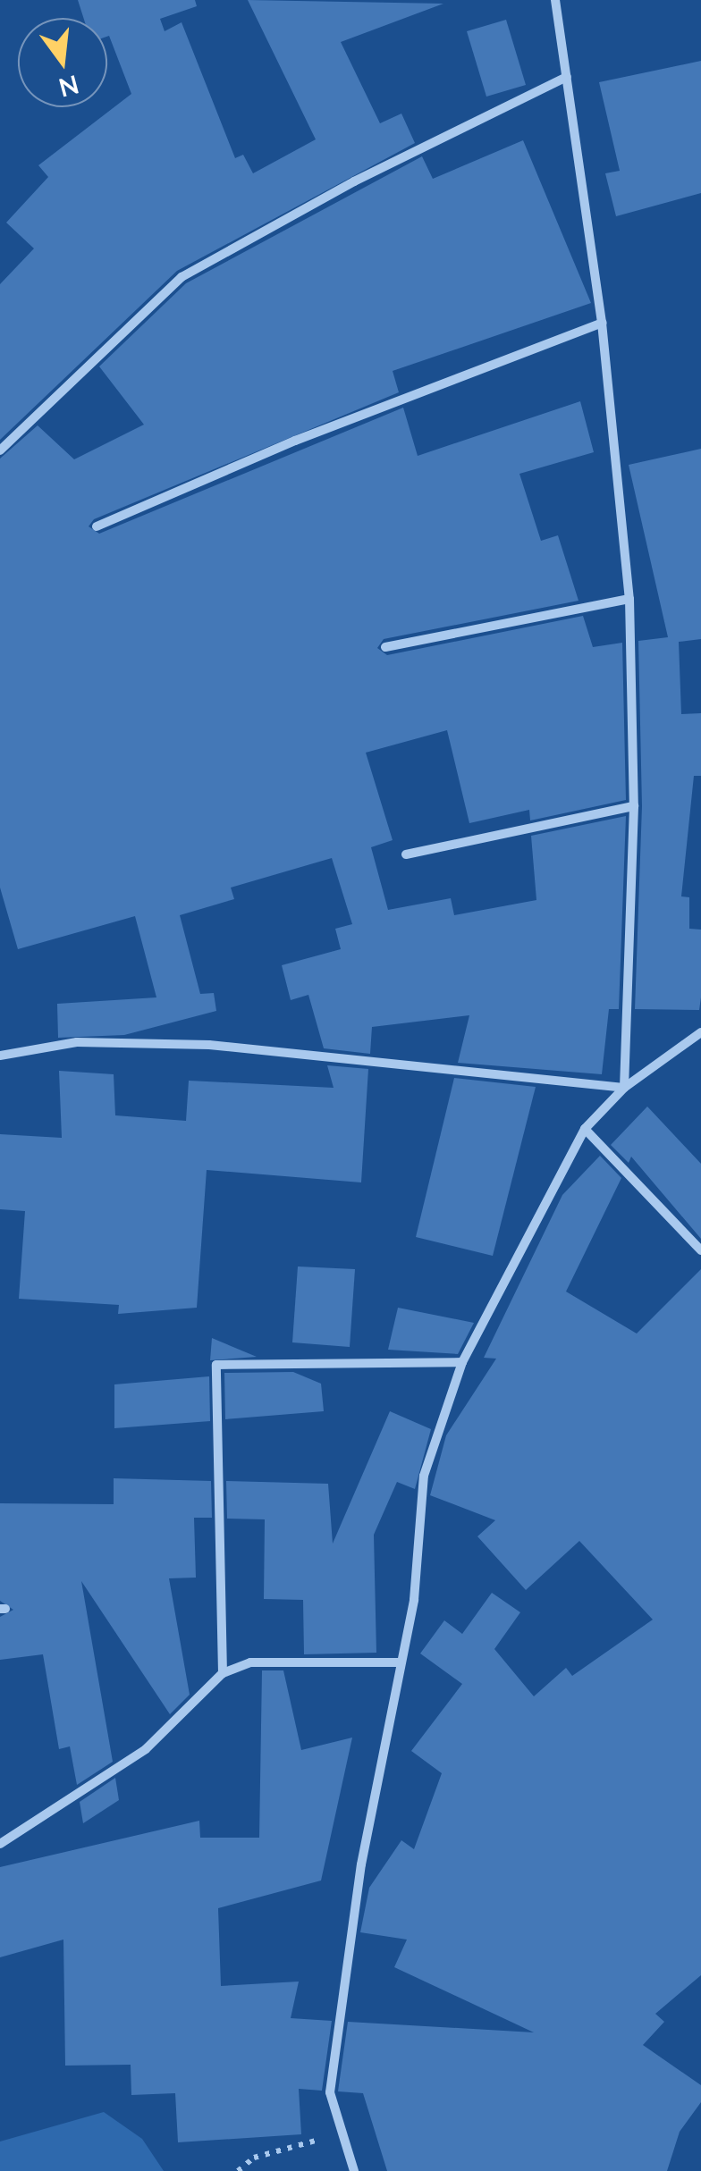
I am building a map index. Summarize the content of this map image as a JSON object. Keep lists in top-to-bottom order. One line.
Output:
{"north":"bottom"}
